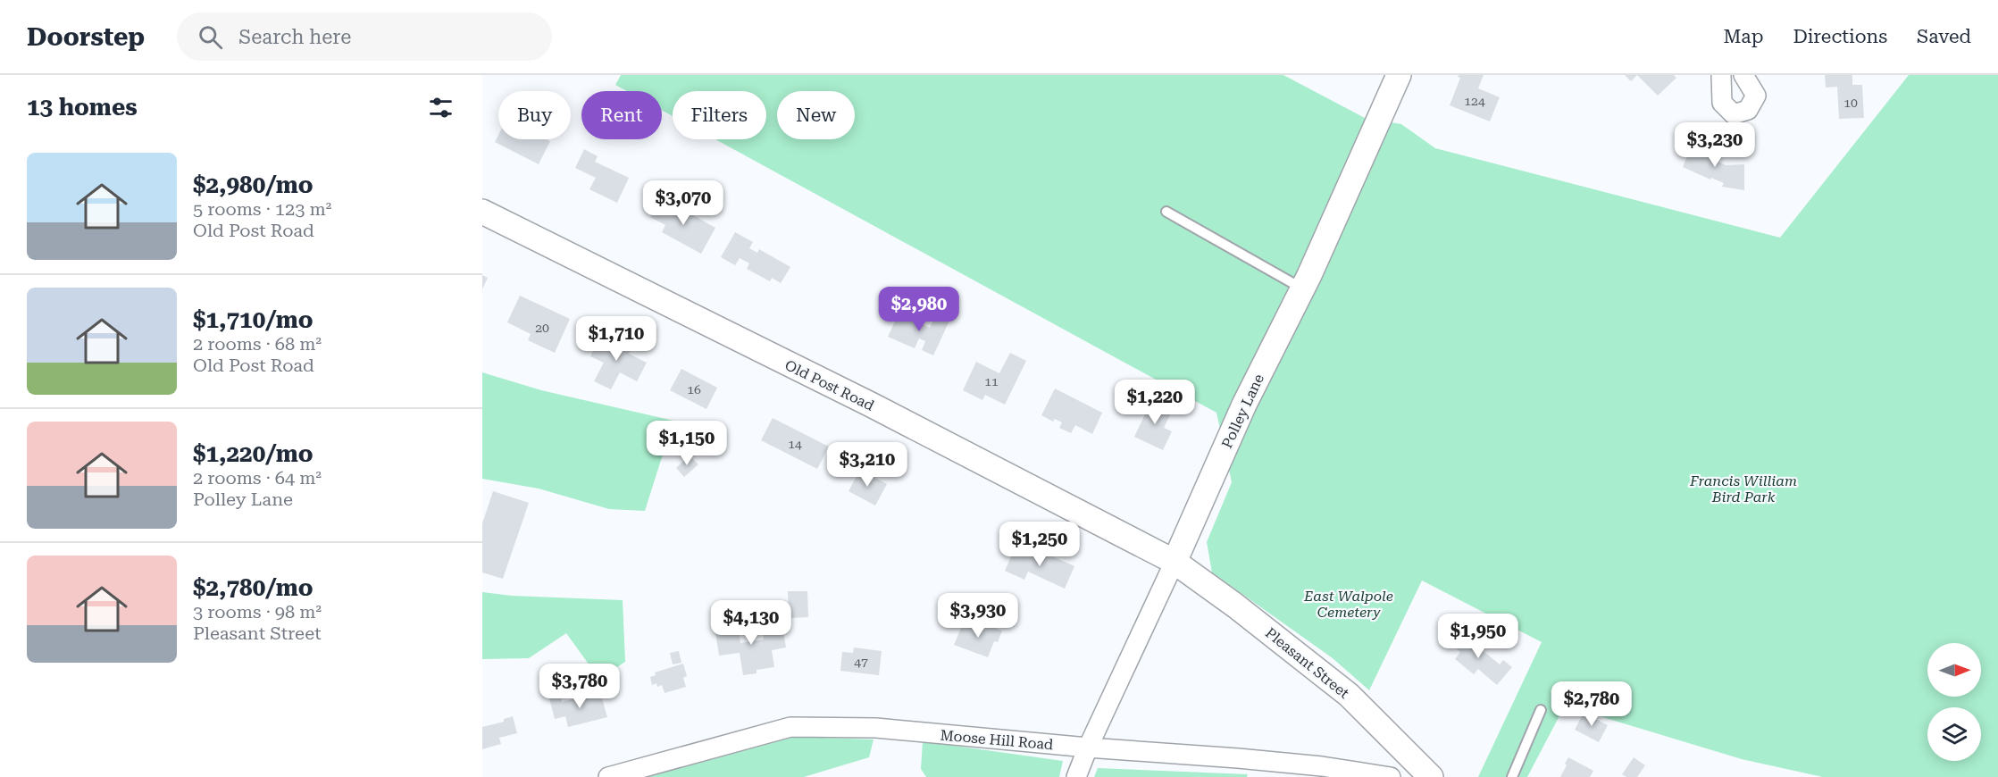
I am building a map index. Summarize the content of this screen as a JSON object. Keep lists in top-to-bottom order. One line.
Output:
{"streets":{"street":["Old Post Road","Polley Lane","Pleasant Street","Moose Hill Road"]},"crossings":[["Old Post Road","Polley Lane"],["Old Post Road","Pleasant Street"],["Polley Lane","Pleasant Street"],["Polley Lane","Moose Hill Road"]],"parks":["Francis William Bird Park","East Walpole Cemetery"],"house_numbers":["124","10","20","11","16","14","47"],"north":"right","page":{"header":"Doorstep","search":"Search here","nav":["Map","Directions","Saved"],"heading":"13 homes","chip":["Buy","Rent","Filters","New"],"price":["$3,230","$3,070","$2,980","$1,710","$1,220","$1,150","$3,210","$1,250","$3,930","$4,130","$1,950","$3,780","$2,780"],"list":[{"name":"$2,980/mo","note":"5 rooms · 123 m² · Old Post Road"},{"name":"$1,710/mo","note":"2 rooms · 68 m² · Old Post Road"},{"name":"$1,220/mo","note":"2 rooms · 64 m² · Polley Lane"},{"name":"$2,780/mo","note":"3 rooms · 98 m² · Pleasant Street"}]}}
